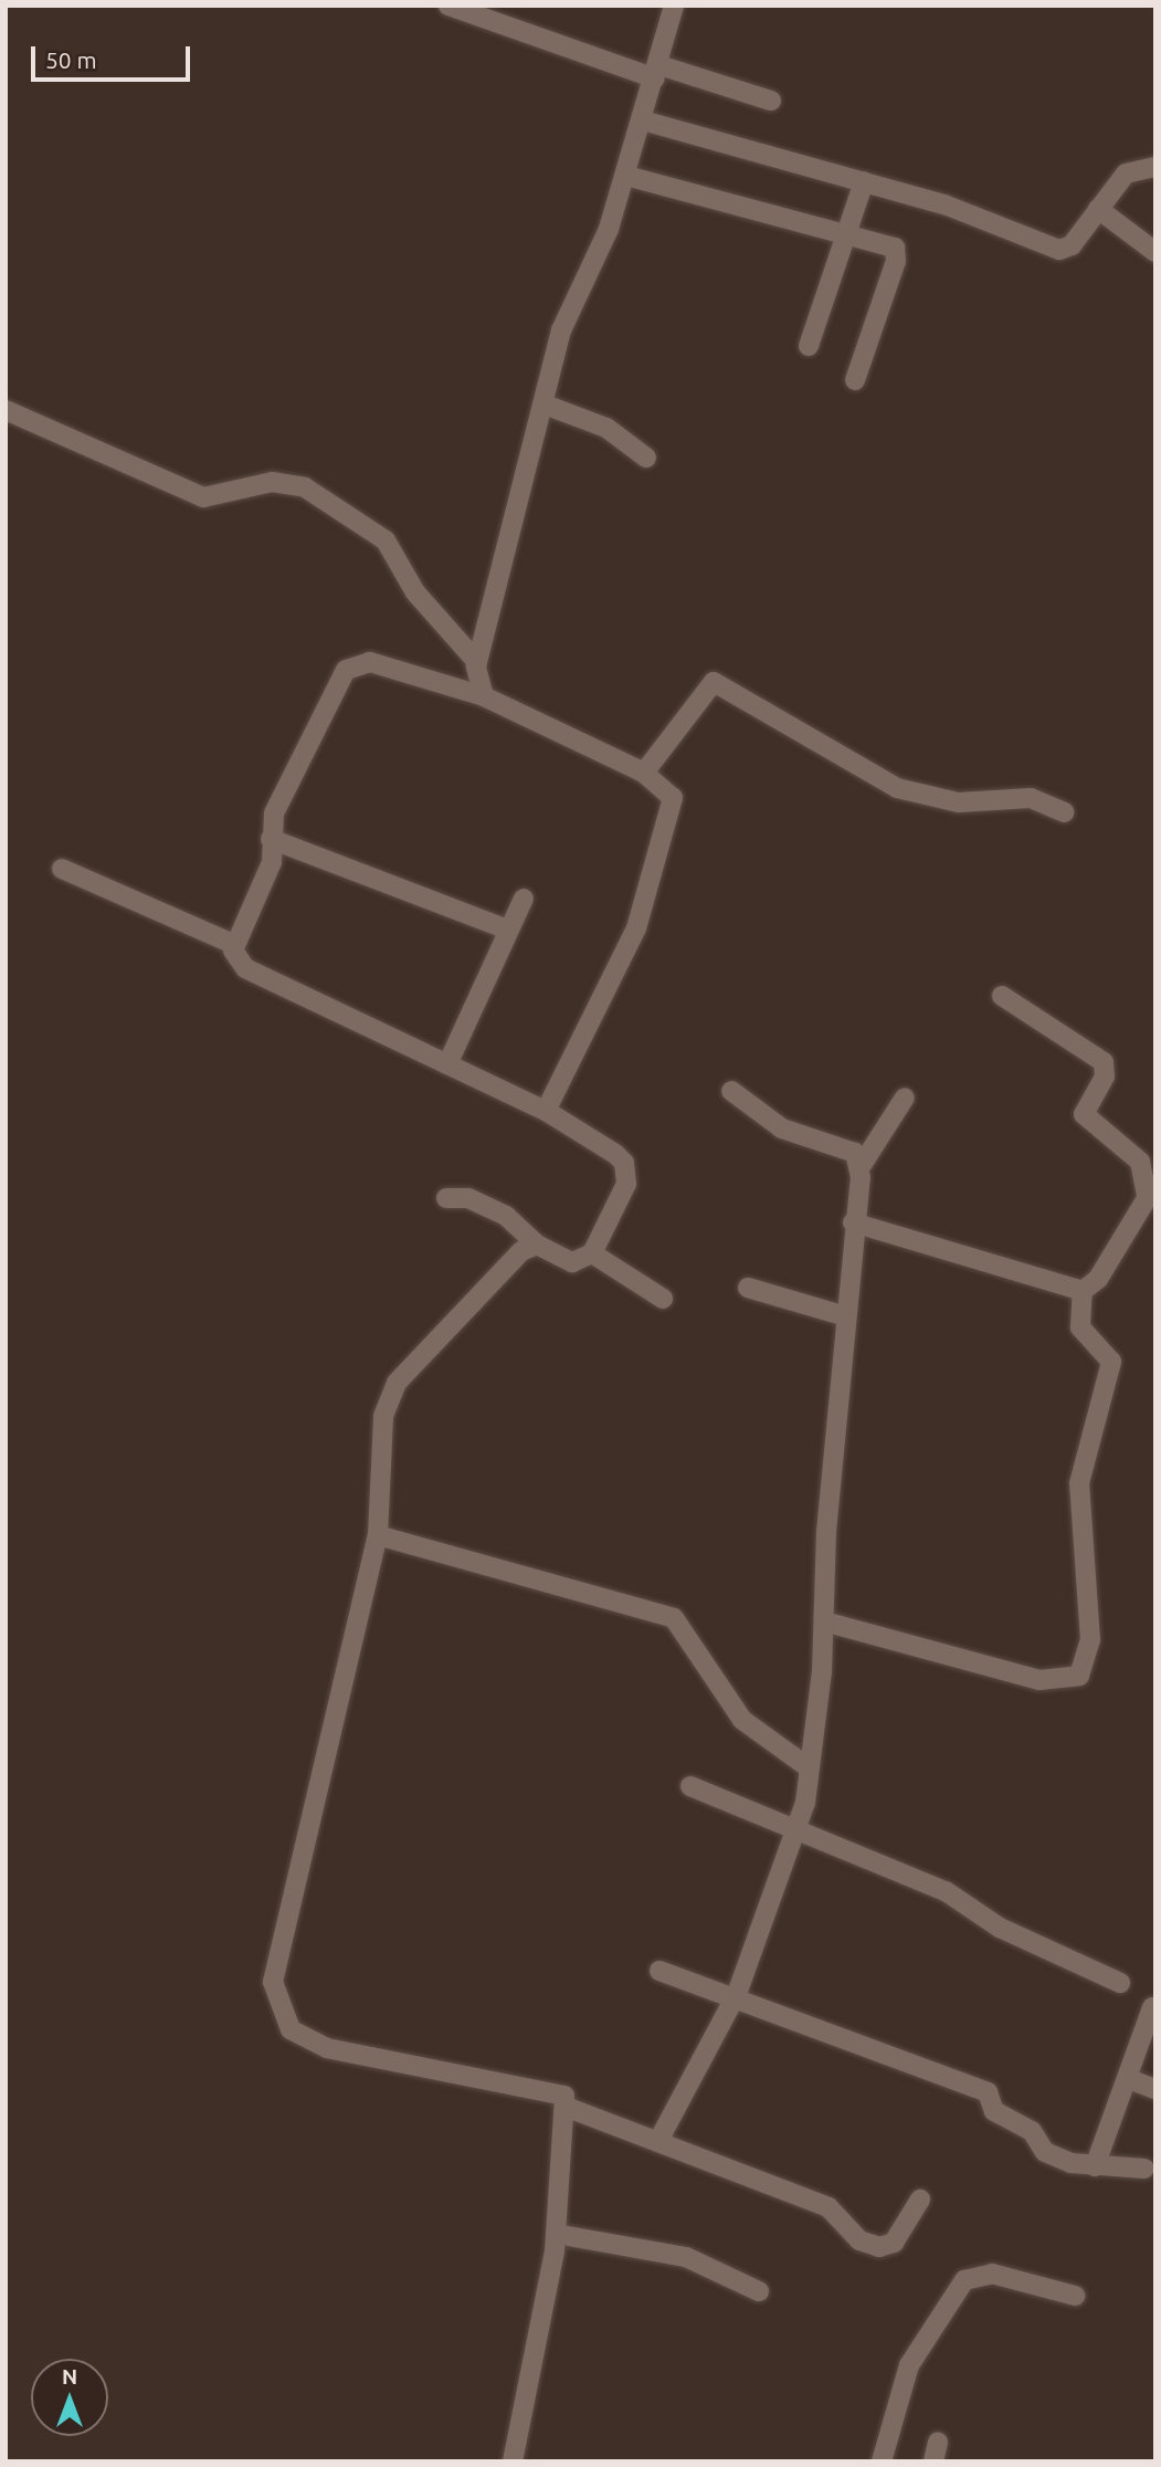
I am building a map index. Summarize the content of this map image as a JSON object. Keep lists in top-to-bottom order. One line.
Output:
{"scale_bar":"50 m","north":"top"}
